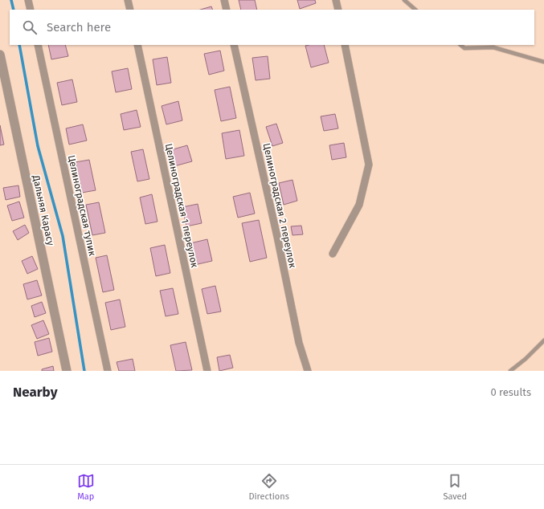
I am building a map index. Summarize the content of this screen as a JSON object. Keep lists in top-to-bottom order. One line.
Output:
{"streets":{"street":["Целиноградская тупик","Целиноградская 1 переулок","Целиноградская 2 переулок","Дальняя Карасу"]},"page":{"search":"Search here","heading":["Nearby","0 results"],"nav":["Map","Directions","Saved"]}}
